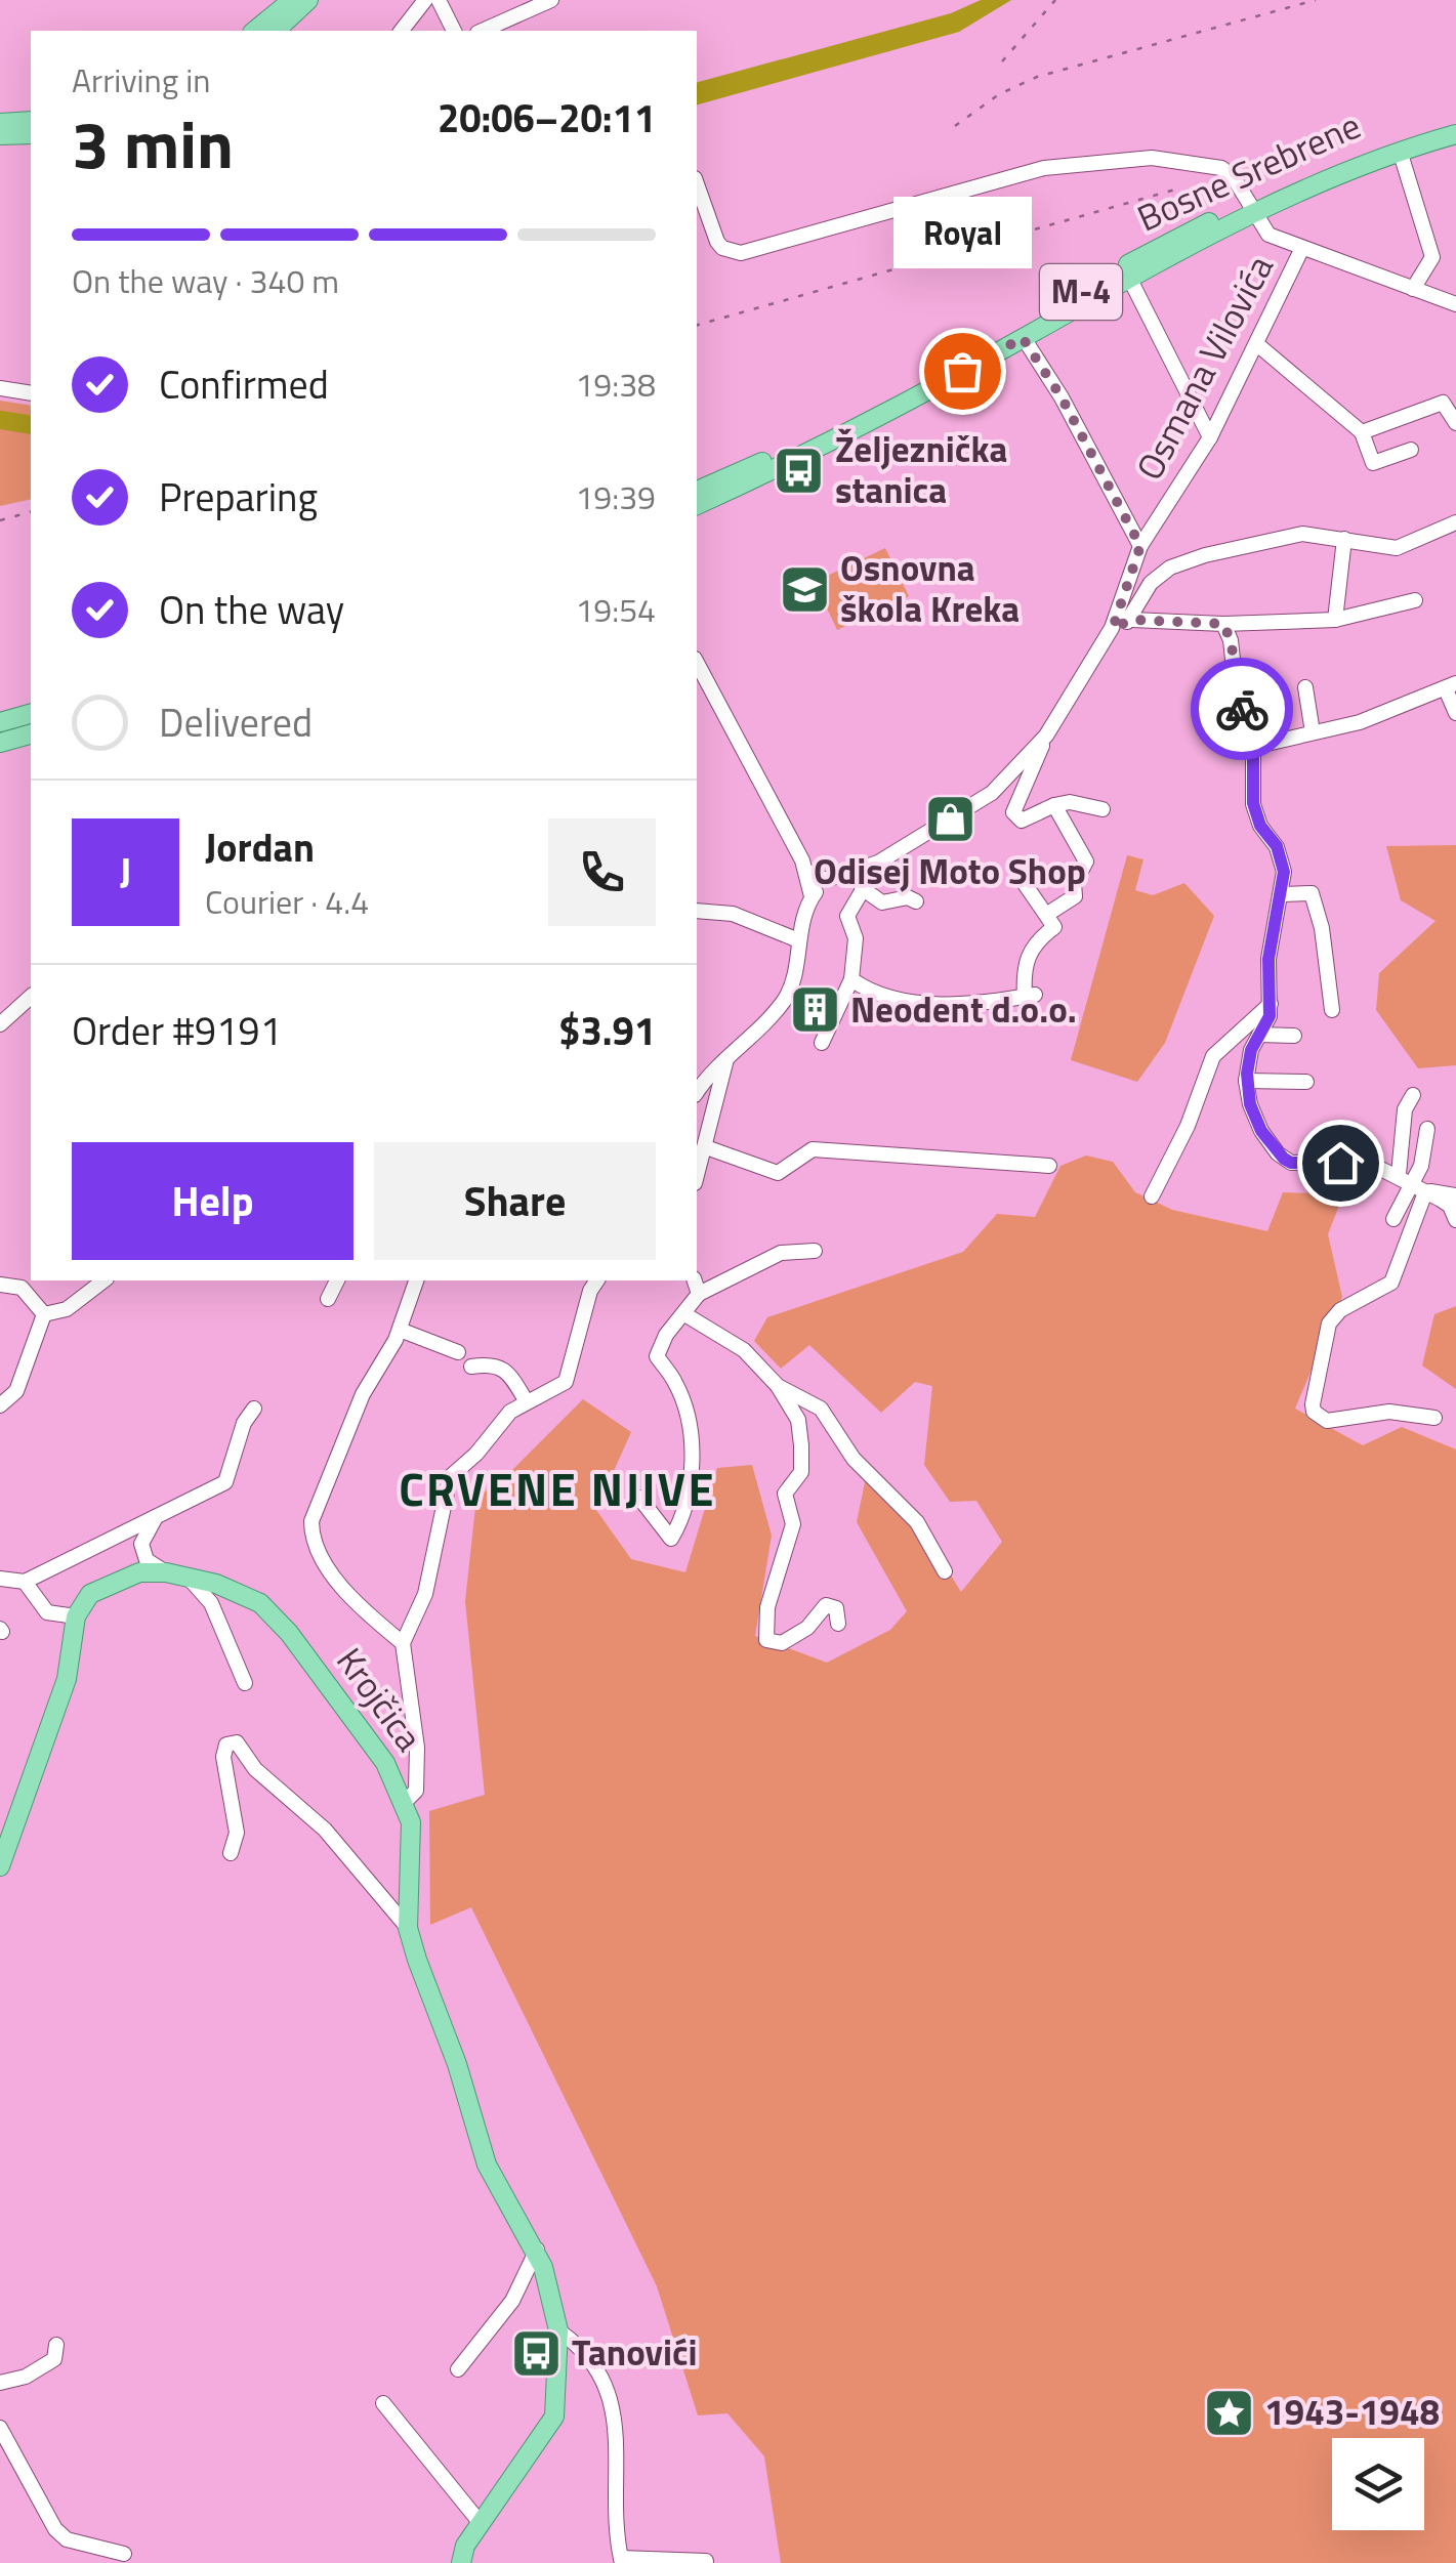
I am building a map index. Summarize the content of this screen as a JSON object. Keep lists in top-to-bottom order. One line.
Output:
{"streets":{"main road":["Bosne Srebrene","M-4","Krojčica"],"street":["Osmana Vilovića"]},"crossings":[["Bosne Srebrene","Osmana Vilovića"]],"districts":["CRVENE NJIVE"],"places":{"other":["Royal"],"bus stop":["Željeznička stanica","Tanovići"],"school or university":["Osnovna škola Kreka"],"shop":["Odisej Moto Shop"],"building":["Neodent d.o.o."],"place":["1943-1948"]},"page":{"heading":["3 min","Arriving in","20:06–20:11"],"panel":["Jordan","Courier · 4.4","Order #9191","$3.91"],"bubble":"Royal","bar":"On the way · 340 m","list":[["Confirmed","19:38"],["Preparing","19:39"],["On the way","19:54"],"Delivered"],"round":"J","buttons":["Help","Share"]}}
